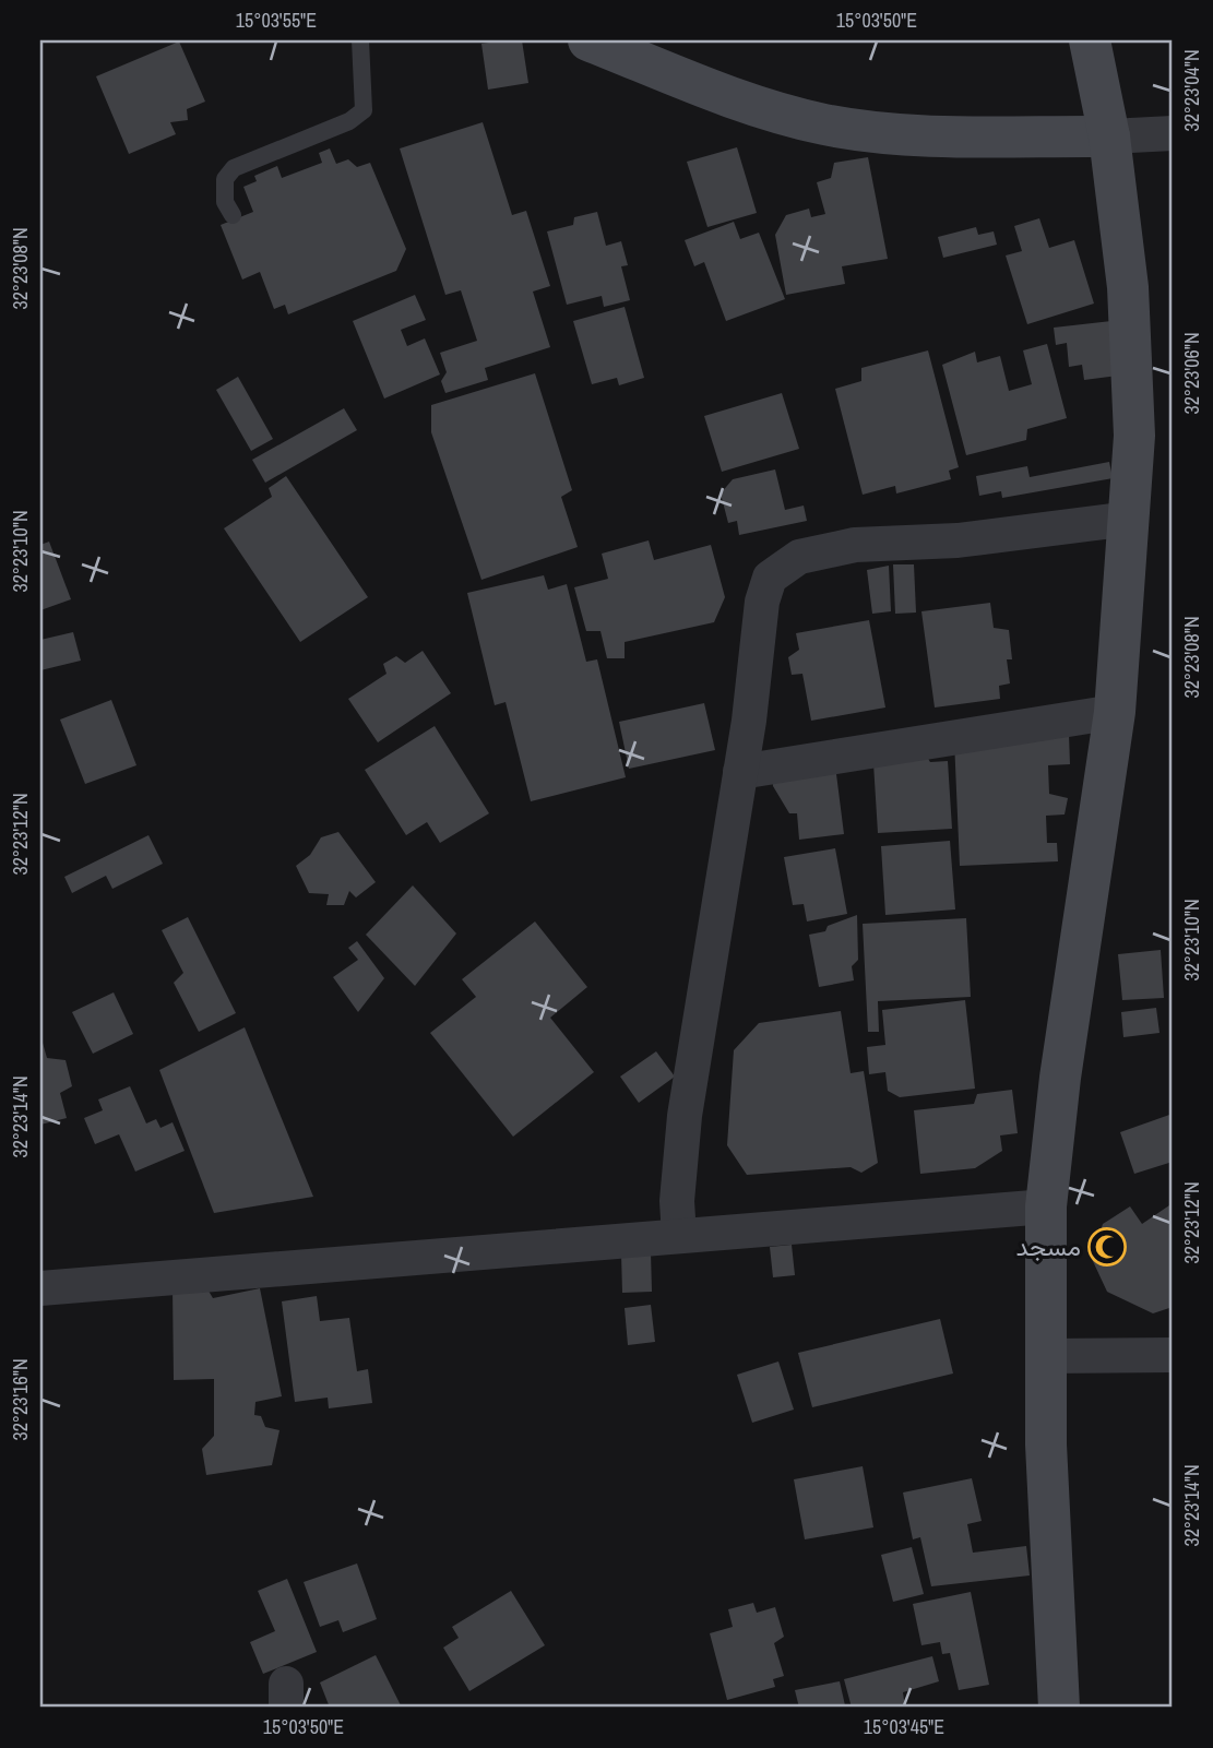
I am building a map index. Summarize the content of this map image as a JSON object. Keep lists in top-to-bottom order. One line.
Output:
{"places":{"mosque":["مسجد"]},"coordinates":["15°03'55\"E","15°03'50\"E","32°23'04\"N","32°23'08\"N","32°23'06\"N","32°23'10\"N","32°23'12\"N","32°23'14\"N","32°23'16\"N","15°03'45\"E"]}
